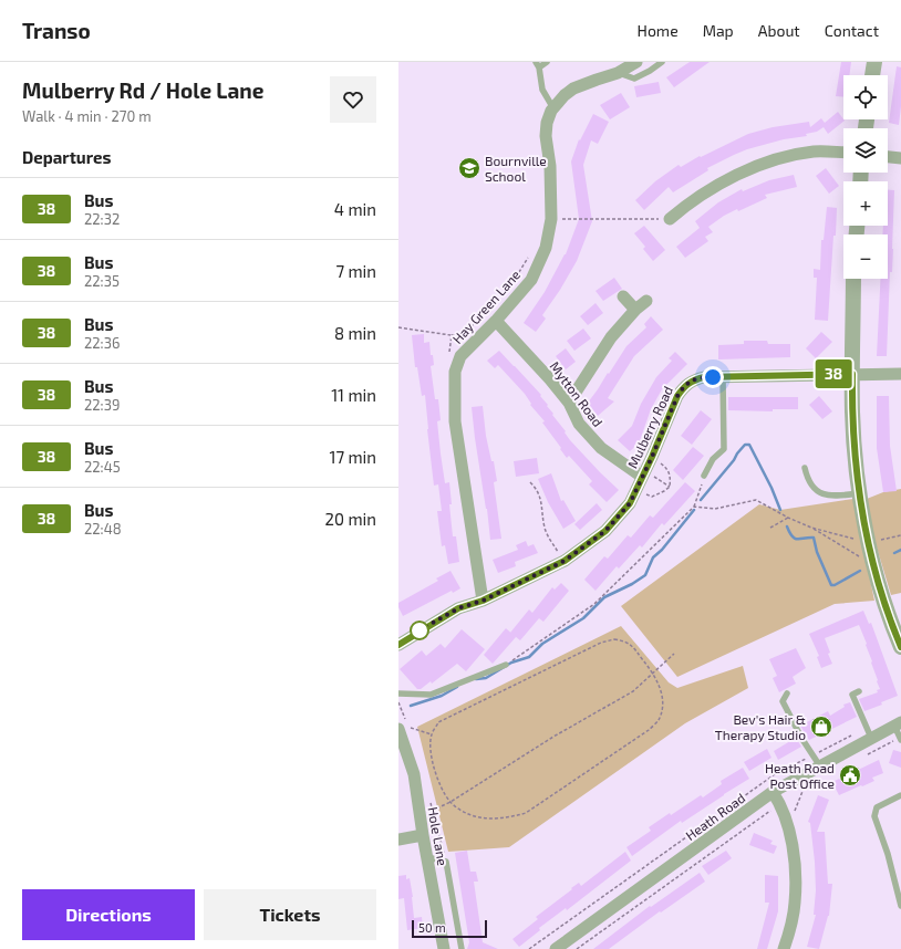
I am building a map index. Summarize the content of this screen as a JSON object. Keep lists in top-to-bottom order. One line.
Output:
{"streets":{"street":["Hay Green Lane","Mytton Road","Mulberry Road","Heath Road","Hole Lane"]},"crossings":[["Hay Green Lane","Mytton Road"],["Hay Green Lane","Mulberry Road"],["Mytton Road","Mulberry Road"]],"places":{"school or university":["Bournville School"],"shop":["Bev's Hair & Therapy Studio"],"public building":["Heath Road Post Office"]},"lines":["bus line 38"],"scale_bar":"50 m","page":{"header":"Transo","nav":["Home","Map","About","Contact"],"heading":[["Mulberry Rd / Hole Lane","Walk · 4 min · 270 m"],"Departures"],"on_map":"38","map_buttons":["+","−"],"list":[{"mark":"38","name":"Bus","note":"22:32","value":"4 min"},{"mark":"38","name":"Bus","note":"22:35","value":"7 min"},{"mark":"38","name":"Bus","note":"22:36","value":"8 min"},{"mark":"38","name":"Bus","note":"22:39","value":"11 min"},{"mark":"38","name":"Bus","note":"22:45","value":"17 min"},{"mark":"38","name":"Bus","note":"22:48","value":"20 min"}],"buttons":["Directions","Tickets"],"scale":"50 m"}}
